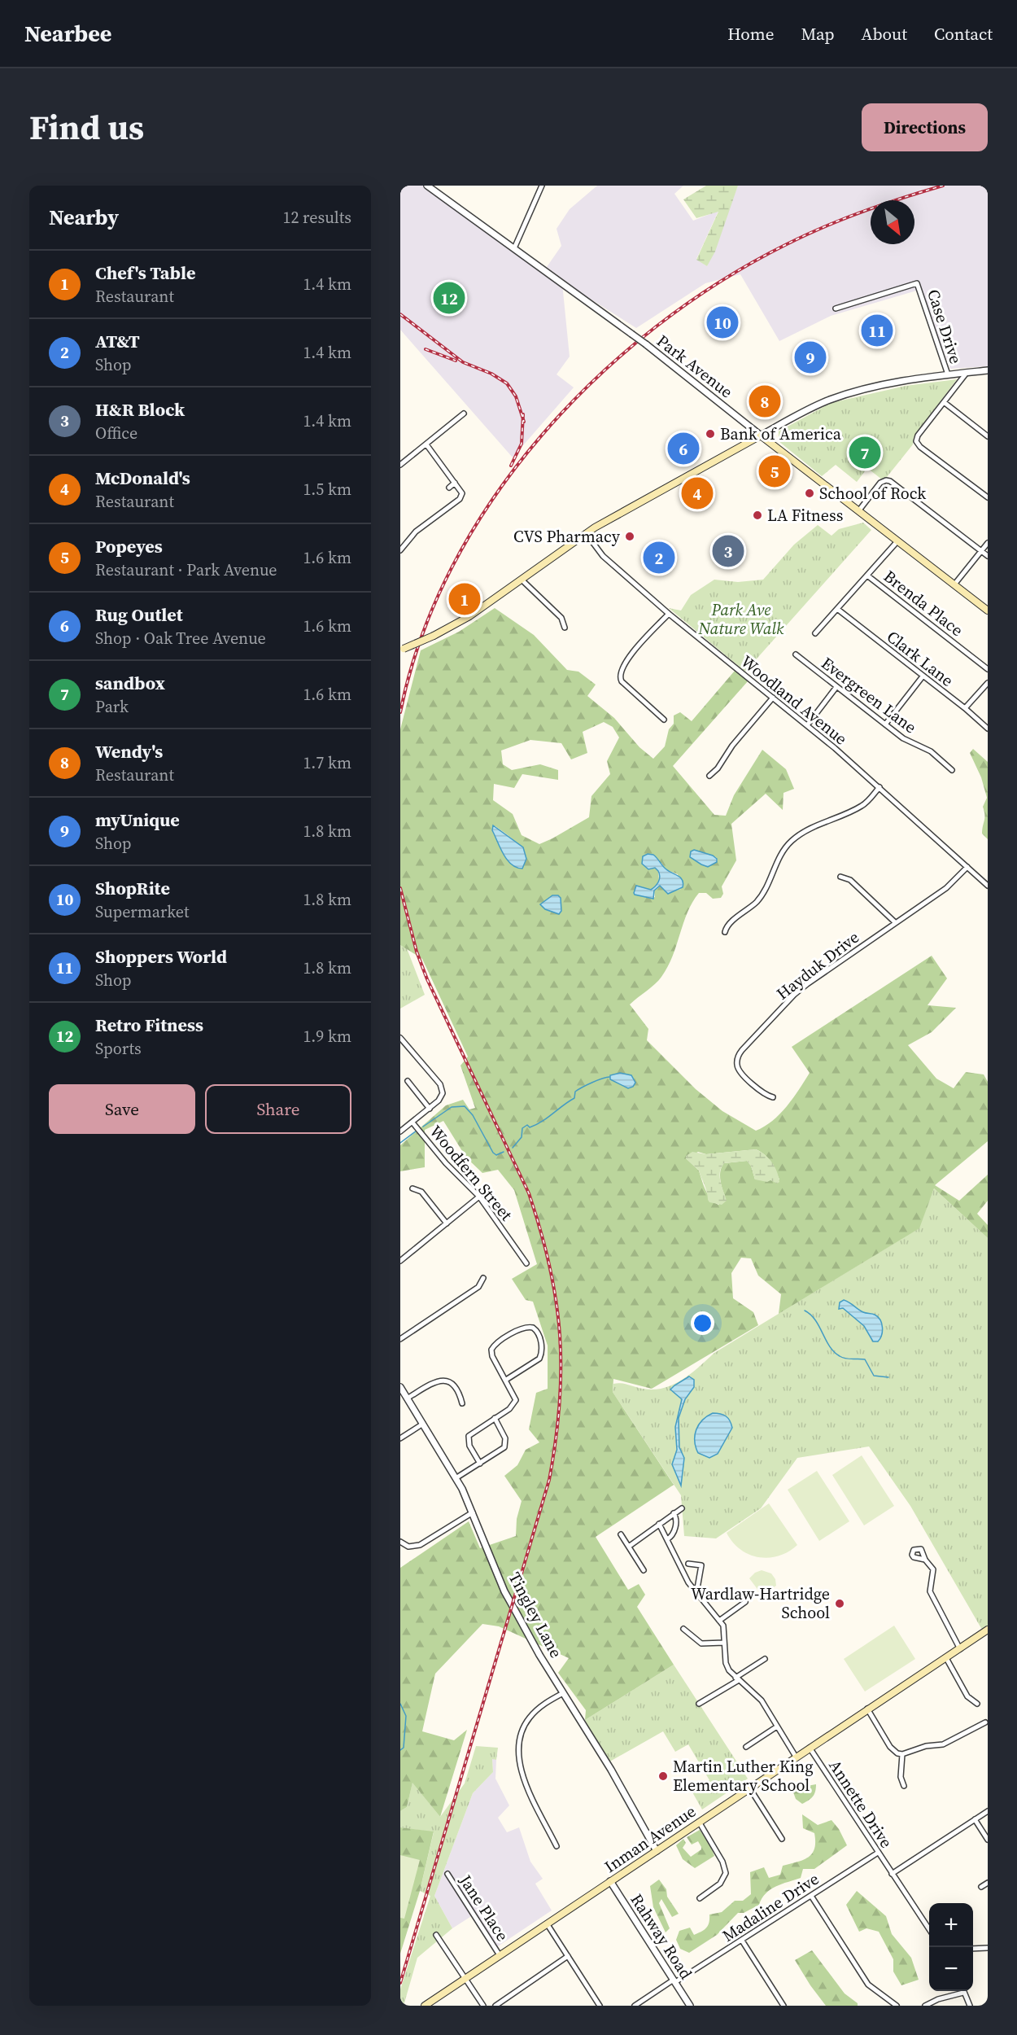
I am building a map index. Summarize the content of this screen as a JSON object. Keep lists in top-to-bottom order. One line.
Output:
{"streets":{"main road":["Park Avenue","Inman Avenue"],"street":["Case Drive","Brenda Place","Clark Lane","Evergreen Lane","Woodland Avenue","Hayduk Drive","Woodfern Street","Tingley Lane","Annette Drive","Madaline Drive","Jane Place","Rahway Road"]},"crossings":[["Woodland Avenue","Hayduk Drive"],["Tingley Lane","Inman Avenue"],["Annette Drive","Inman Avenue"],["Annette Drive","Madaline Drive"],["Inman Avenue","Jane Place"],["Inman Avenue","Rahway Road"],["Madaline Drive","Rahway Road"]],"parks":["Park Ave Nature Walk"],"places":["Bank of America","School of Rock","LA Fitness","CVS Pharmacy","Wardlaw-Hartridge School","Martin Luther King Elementary School"],"north":"bottom right","page":{"header":"Nearbee","nav":["Home","Map","About","Contact"],"title":"Find us","buttons":["Directions",["Save","Share"]],"heading":["Nearby","12 results"],"list":[{"mark":"1","name":"Chef's Table","note":"Restaurant","value":"1.4 km"},{"mark":"2","name":"AT&T","note":"Shop","value":"1.4 km"},{"mark":"3","name":"H&R Block","note":"Office","value":"1.4 km"},{"mark":"4","name":"McDonald's","note":"Restaurant","value":"1.5 km"},{"mark":"5","name":"Popeyes","note":"Restaurant · Park Avenue","value":"1.6 km"},{"mark":"6","name":"Rug Outlet","note":"Shop · Oak Tree Avenue","value":"1.6 km"},{"mark":"7","name":"sandbox","note":"Park","value":"1.6 km"},{"mark":"8","name":"Wendy's","note":"Restaurant","value":"1.7 km"},{"mark":"9","name":"myUnique","note":"Shop","value":"1.8 km"},{"mark":"10","name":"ShopRite","note":"Supermarket","value":"1.8 km"},{"mark":"11","name":"Shoppers World","note":"Shop","value":"1.8 km"},{"mark":"12","name":"Retro Fitness","note":"Sports","value":"1.9 km"}],"pins":["12","10","11","9","8","6","7","5","4","3","2","1"],"map_buttons":["+","−"]}}
